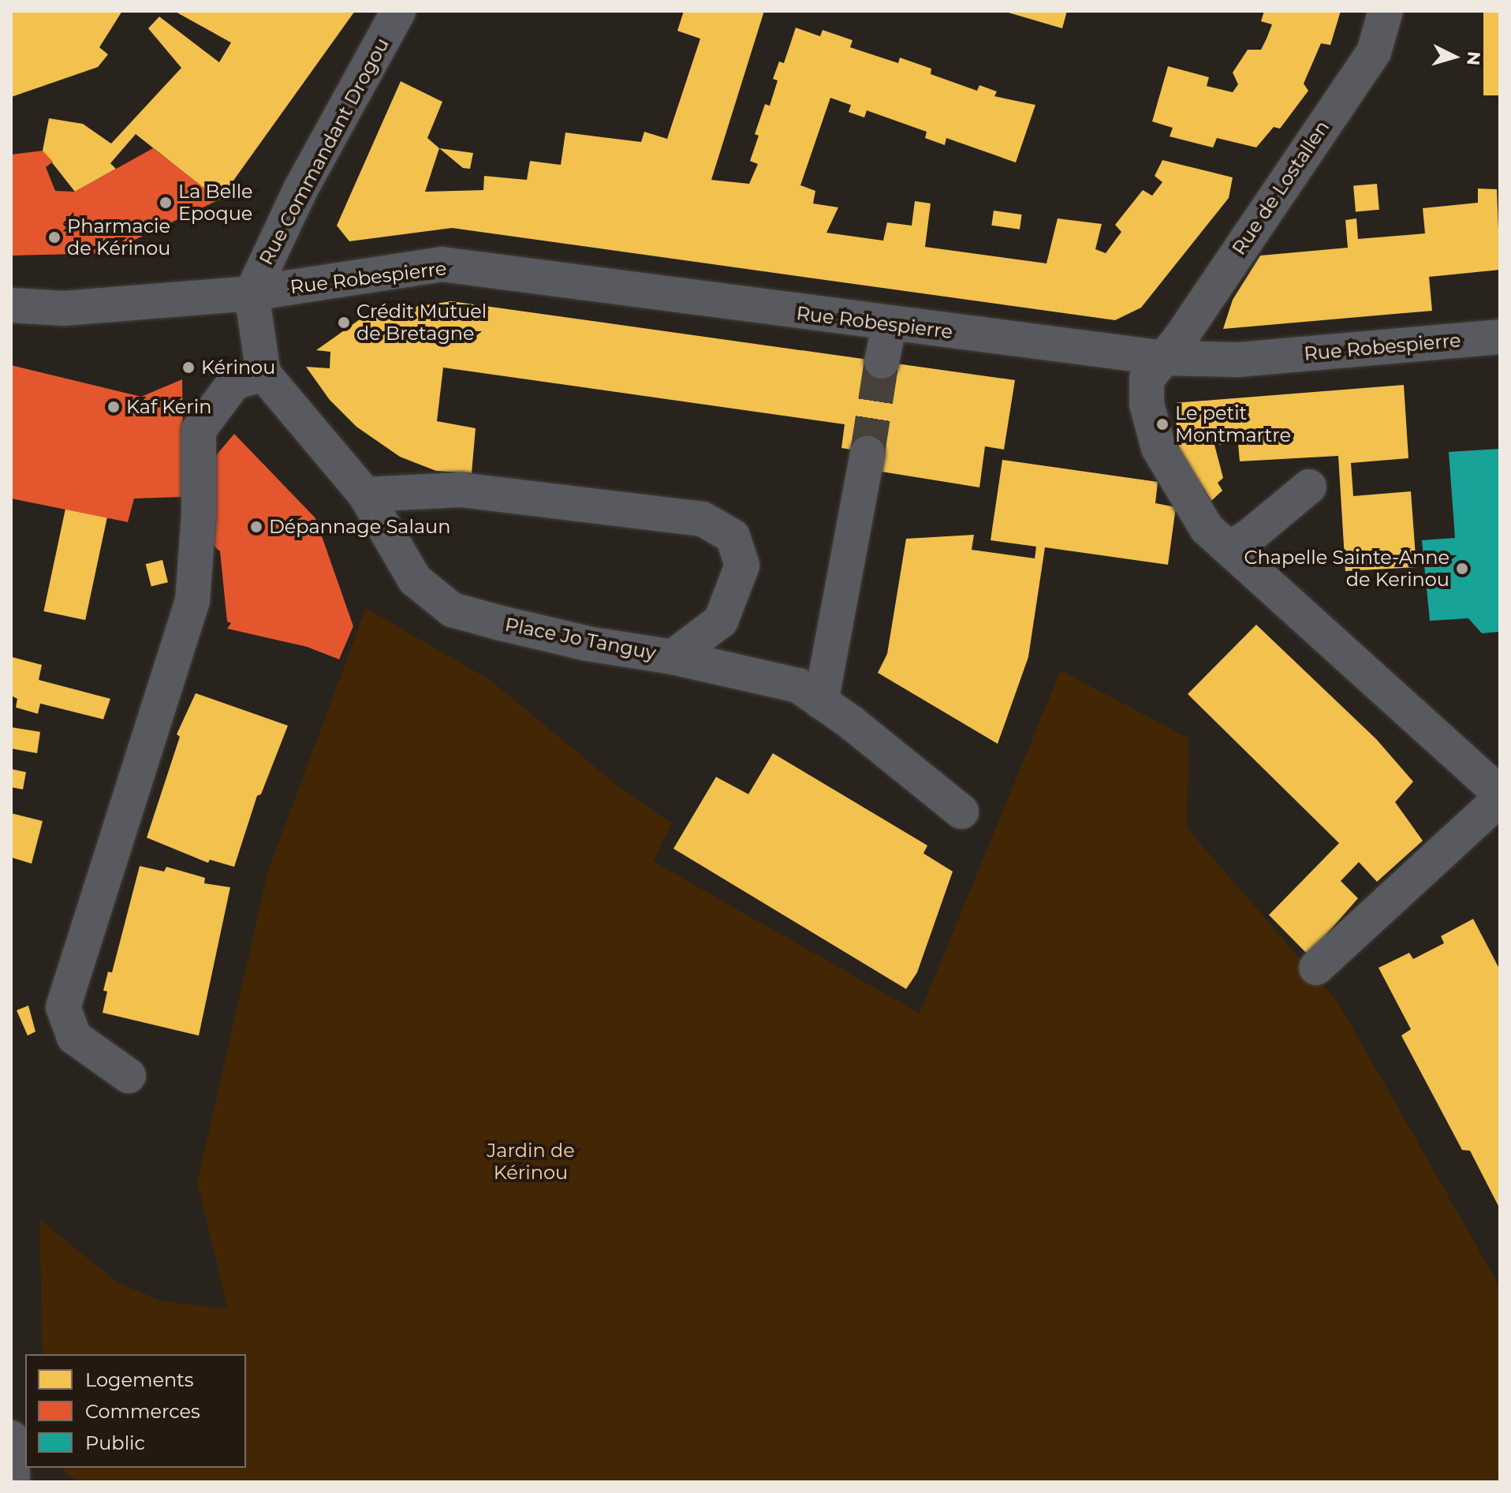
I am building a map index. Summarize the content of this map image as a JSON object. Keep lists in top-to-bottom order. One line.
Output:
{"streets":{"street":["Rue Commandant Drogou","Rue de Lostallen","Rue Robespierre","Place Jo Tanguy"]},"crossings":[["Rue Commandant Drogou","Rue Robespierre"],["Rue de Lostallen","Rue Robespierre"]],"parks":["Jardin de Kérinou"],"places":["La Belle Epoque","Pharmacie de Kérinou","Crédit Mutuel de Bretagne","Kérinou","Kaf Kerin","Le petit Montmartre","Dépannage Salaun","Chapelle Sainte-Anne de Kerinou"],"legend":["Logements","Commerces","Public"],"north":"right"}
